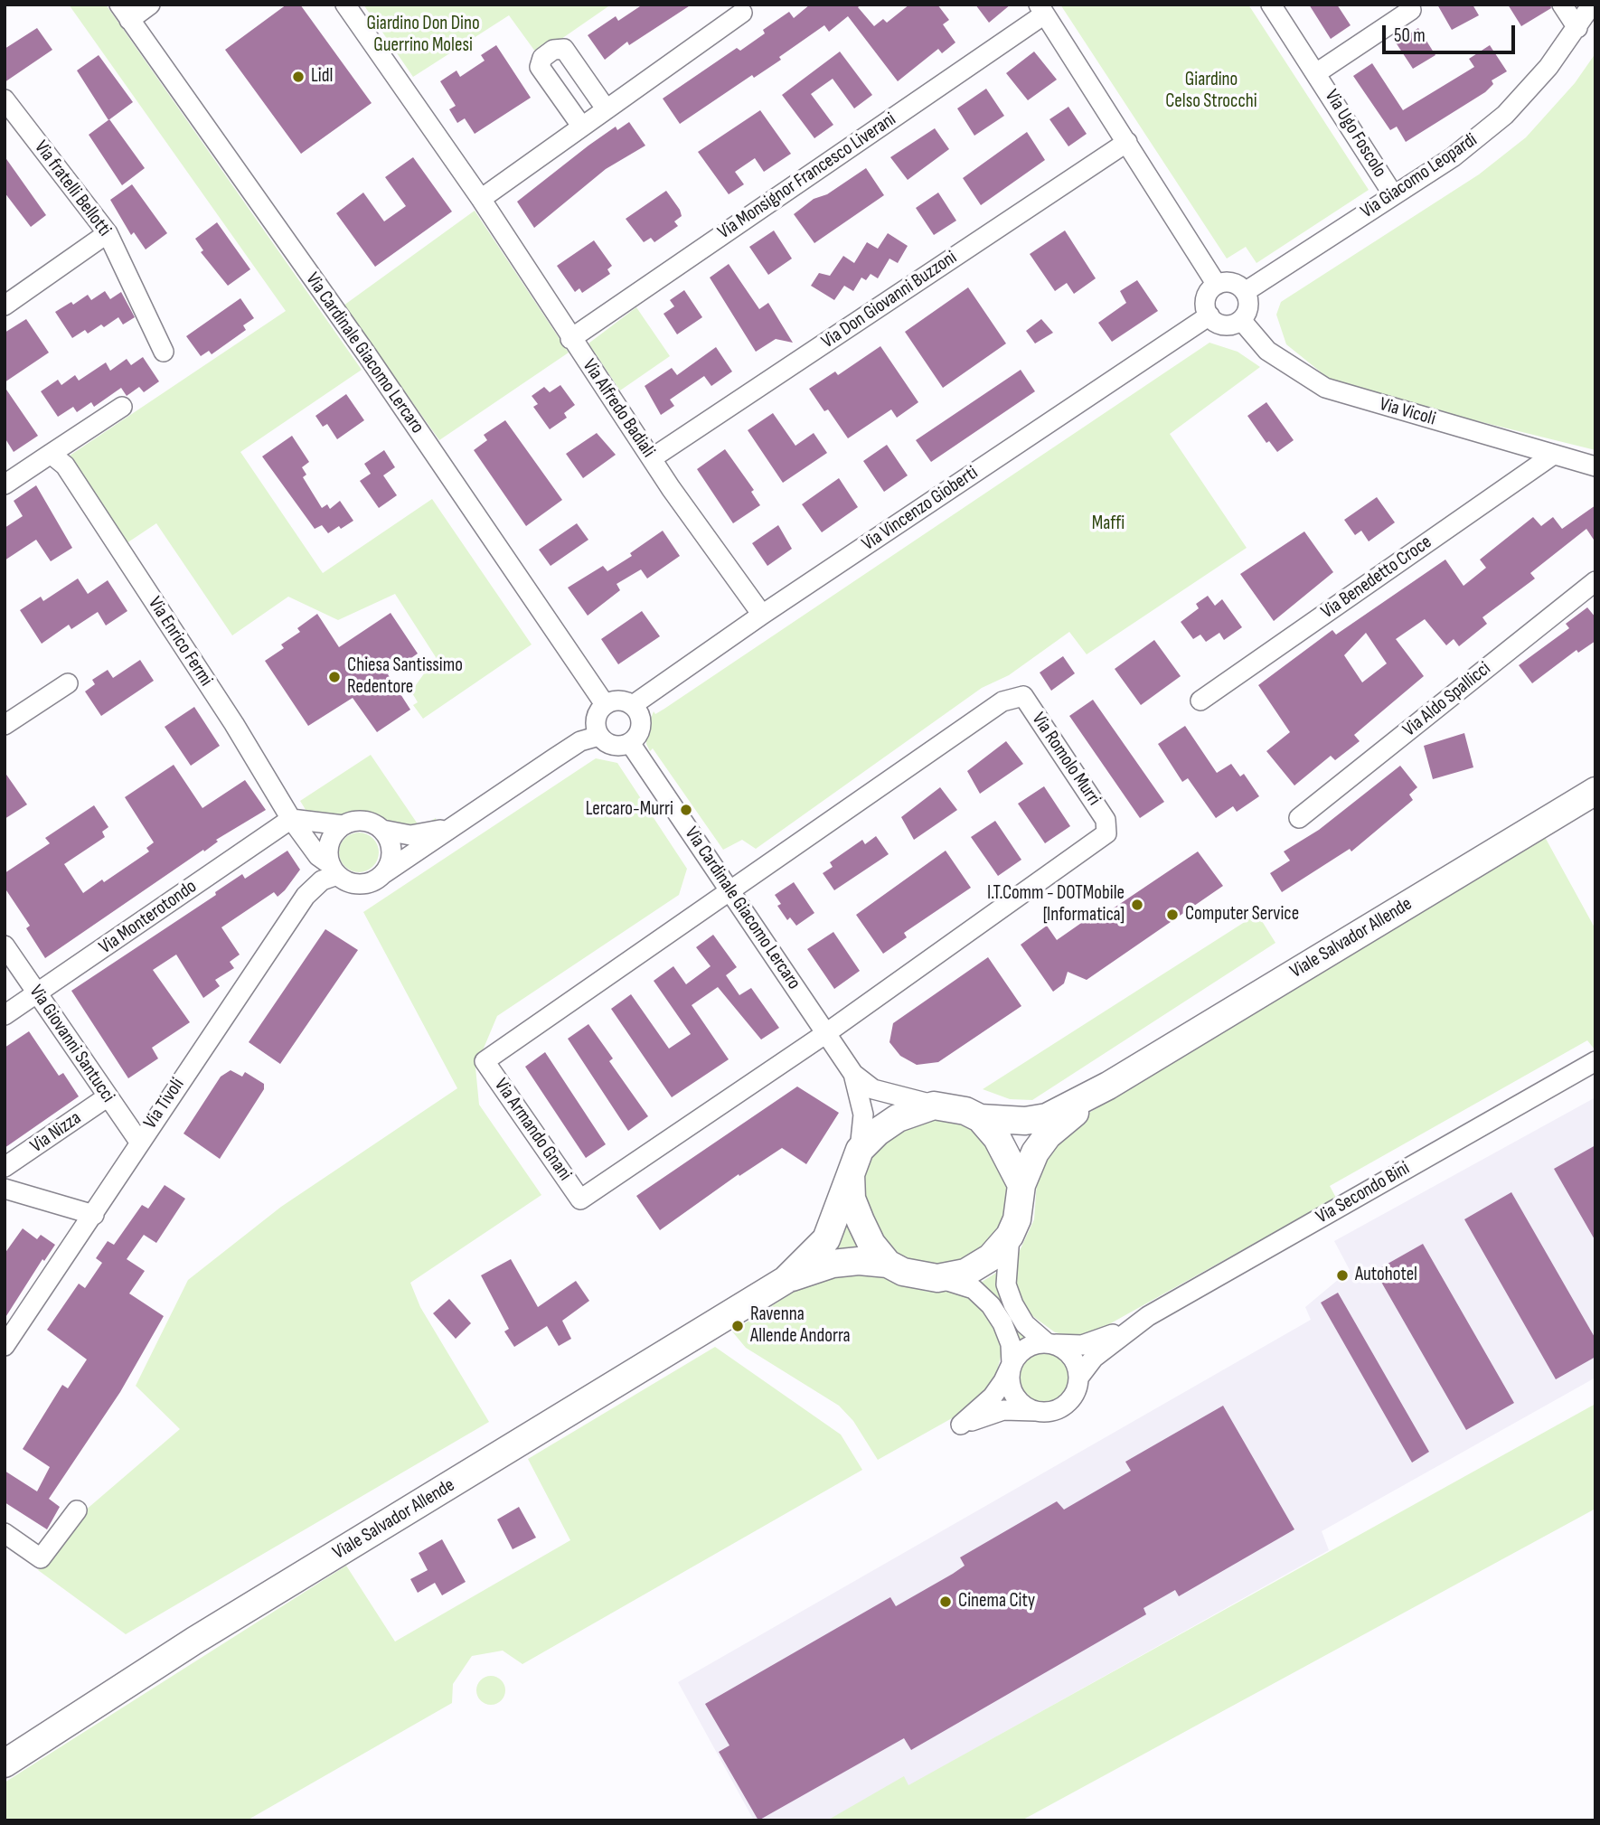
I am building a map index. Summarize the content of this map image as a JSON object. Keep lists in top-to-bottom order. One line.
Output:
{"streets":{"main road":["Viale Salvador Allende"],"street":["Via Ugo Foscolo","Via Monsignor Francesco Liverani","Via Giacomo Leopardi","Via fratelli Bellotti","Via Don Giovanni Buzzoni","Via Cardinale Giacomo Lercaro","Via Alfredo Badiali","Via Vicoli","Via Vincenzo Gioberti","Via Benedetto Croce","Via Enrico Fermi","Via Aldo Spallicci","Via Romolo Murri","Via Monterotondo","Via Giovanni Santucci","Via Tivoli","Via Armando Gnani","Via Nizza","Via Secondo Bini"]},"crossings":[["Via Ugo Foscolo","Via Giacomo Leopardi"],["Via Monsignor Francesco Liverani","Via Alfredo Badiali"],["Via Giacomo Leopardi","Via Vicoli"],["Via Giacomo Leopardi","Via Vincenzo Gioberti"],["Via Don Giovanni Buzzoni","Via Alfredo Badiali"],["Via Cardinale Giacomo Lercaro","Via Vincenzo Gioberti"],["Via Cardinale Giacomo Lercaro","Via Romolo Murri"],["Via Cardinale Giacomo Lercaro","Viale Salvador Allende"],["Via Cardinale Giacomo Lercaro","Via Armando Gnani"],["Via Alfredo Badiali","Via Vincenzo Gioberti"],["Via Vicoli","Via Vincenzo Gioberti"],["Via Vicoli","Via Benedetto Croce"],["Via Enrico Fermi","Via Monterotondo"],["Via Enrico Fermi","Via Tivoli"],["Via Romolo Murri","Via Armando Gnani"],["Via Monterotondo","Via Giovanni Santucci"],["Via Giovanni Santucci","Via Tivoli"],["Via Giovanni Santucci","Via Nizza"]],"parks":["Giardino Don Dino Guerrino Molesi","Giardino Celso Strocchi","Maffi"],"places":["Lidl","Chiesa Santissimo Redentore","Lercaro-Murri","I.T.Comm - DOTMobile [Informatica]","Computer Service","Autohotel","Ravenna Allende Andorra","Cinema City"],"scale_bar":"50 m"}
